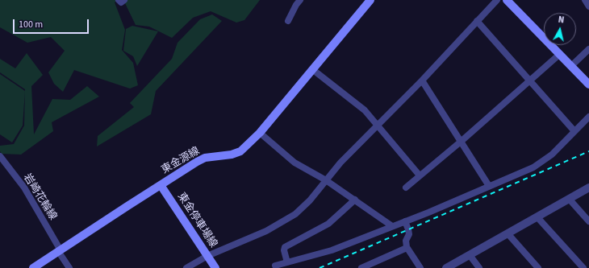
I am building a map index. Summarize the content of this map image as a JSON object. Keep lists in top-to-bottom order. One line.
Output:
{"streets":{"main road":["東金源線","東金停車場線"],"street":["岩崎花輪線"]},"crossings":[["東金源線","岩崎花輪線"],["東金源線","東金停車場線"]],"scale_bar":"100 m","north":"top"}
